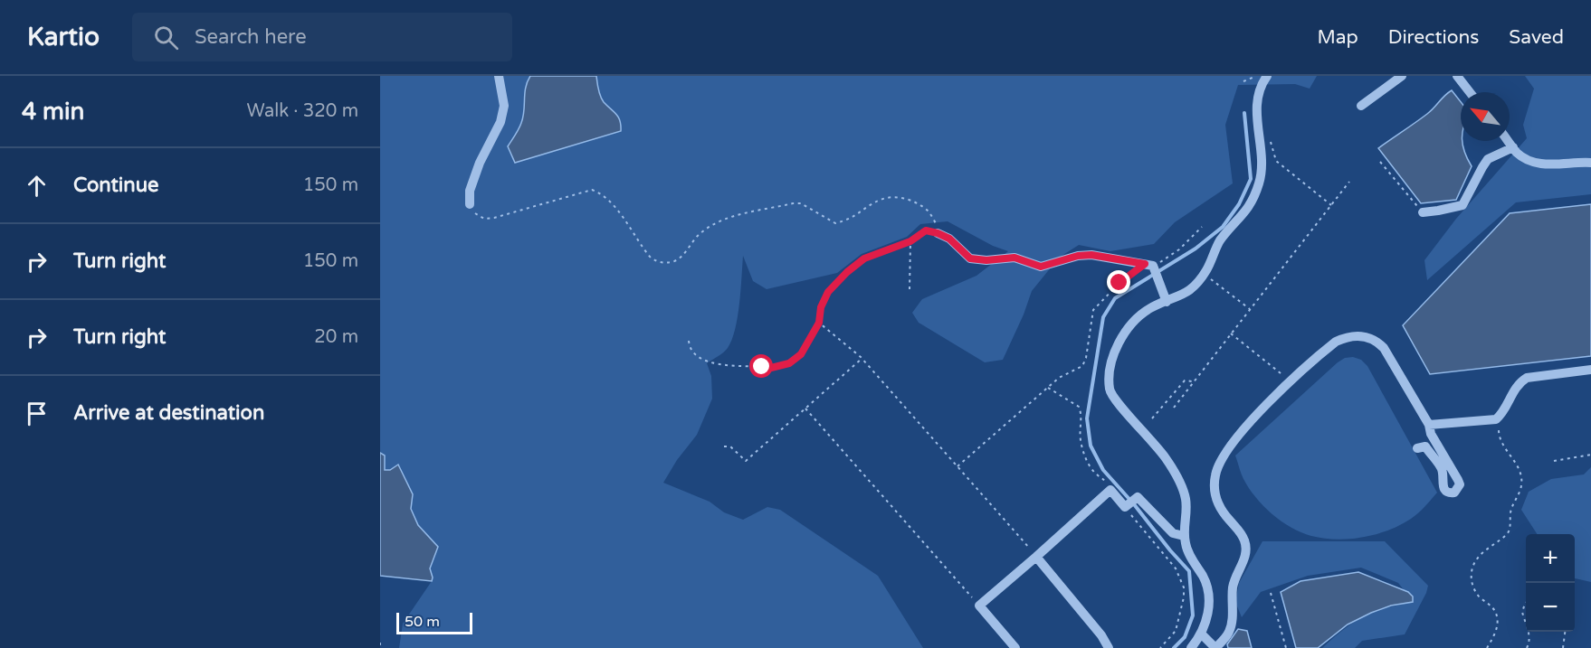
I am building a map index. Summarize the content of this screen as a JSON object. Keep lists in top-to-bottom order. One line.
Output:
{"scale_bar":"50 m","north":"top left","page":{"header":"Kartio","search":"Search here","nav":["Map","Directions","Saved"],"heading":["4 min","Walk · 320 m"],"list":[["Continue","150 m"],["Turn right","150 m"],["Turn right","20 m"],"Arrive at destination"],"map_buttons":["+","−"],"scale":"50 m"}}
